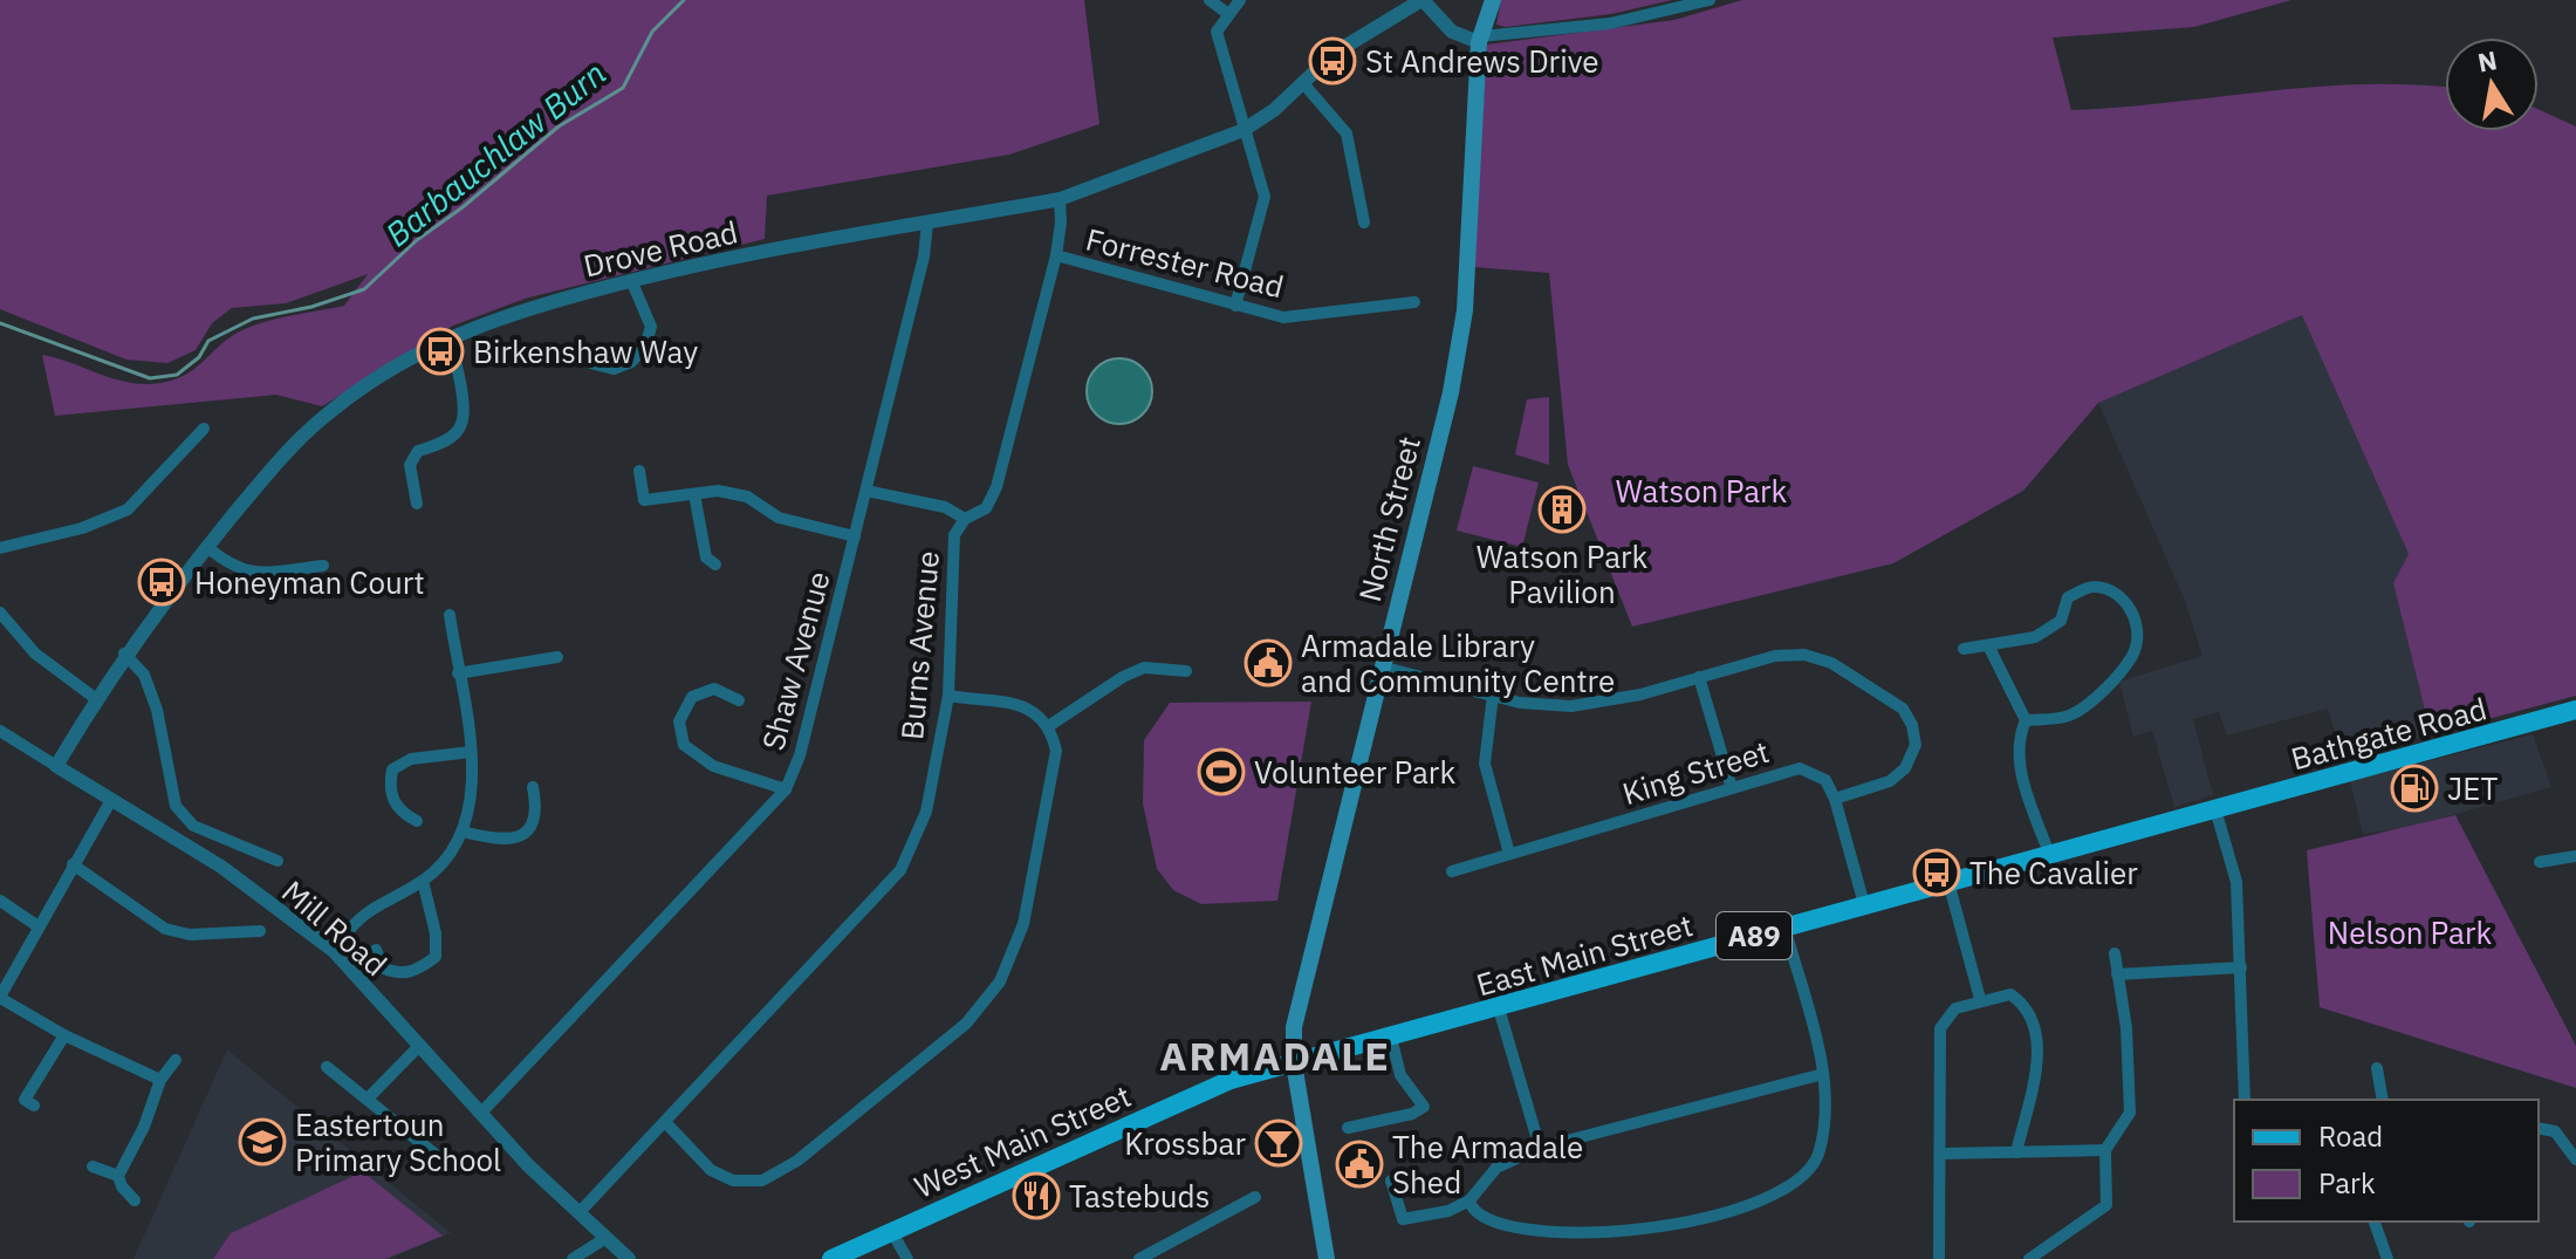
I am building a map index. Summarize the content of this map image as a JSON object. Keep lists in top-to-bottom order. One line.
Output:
{"streets":{"main road":["North Street","Bathgate Road","A89","East Main Street","West Main Street"],"street":["Drove Road","Forrester Road","Burns Avenue","Shaw Avenue","King Street","Mill Road"]},"crossings":[["Drove Road","Burns Avenue"],["Drove Road","Shaw Avenue"],["Drove Road","Mill Road"],["Forrester Road","Burns Avenue"],["North Street","East Main Street"],["North Street","West Main Street"],["Burns Avenue","Mill Road"],["Shaw Avenue","Mill Road"],["Bathgate Road","East Main Street"],["East Main Street","West Main Street"]],"districts":["ARMADALE"],"water":["Barbauchlaw Burn"],"parks":["Watson Park","Nelson Park"],"places":{"bus stop":["St Andrews Drive","Birkenshaw Way","Honeyman Court","The Cavalier"],"building":["Watson Park Pavilion"],"public building":["Armadale Library and Community Centre","The Armadale Shed"],"sports":["Volunteer Park"],"fuel station":["JET"],"school or university":["Eastertoun Primary School"],"bar":["Krossbar"],"restaurant":["Tastebuds"]},"legend":["Road","Park"],"north":"top"}
